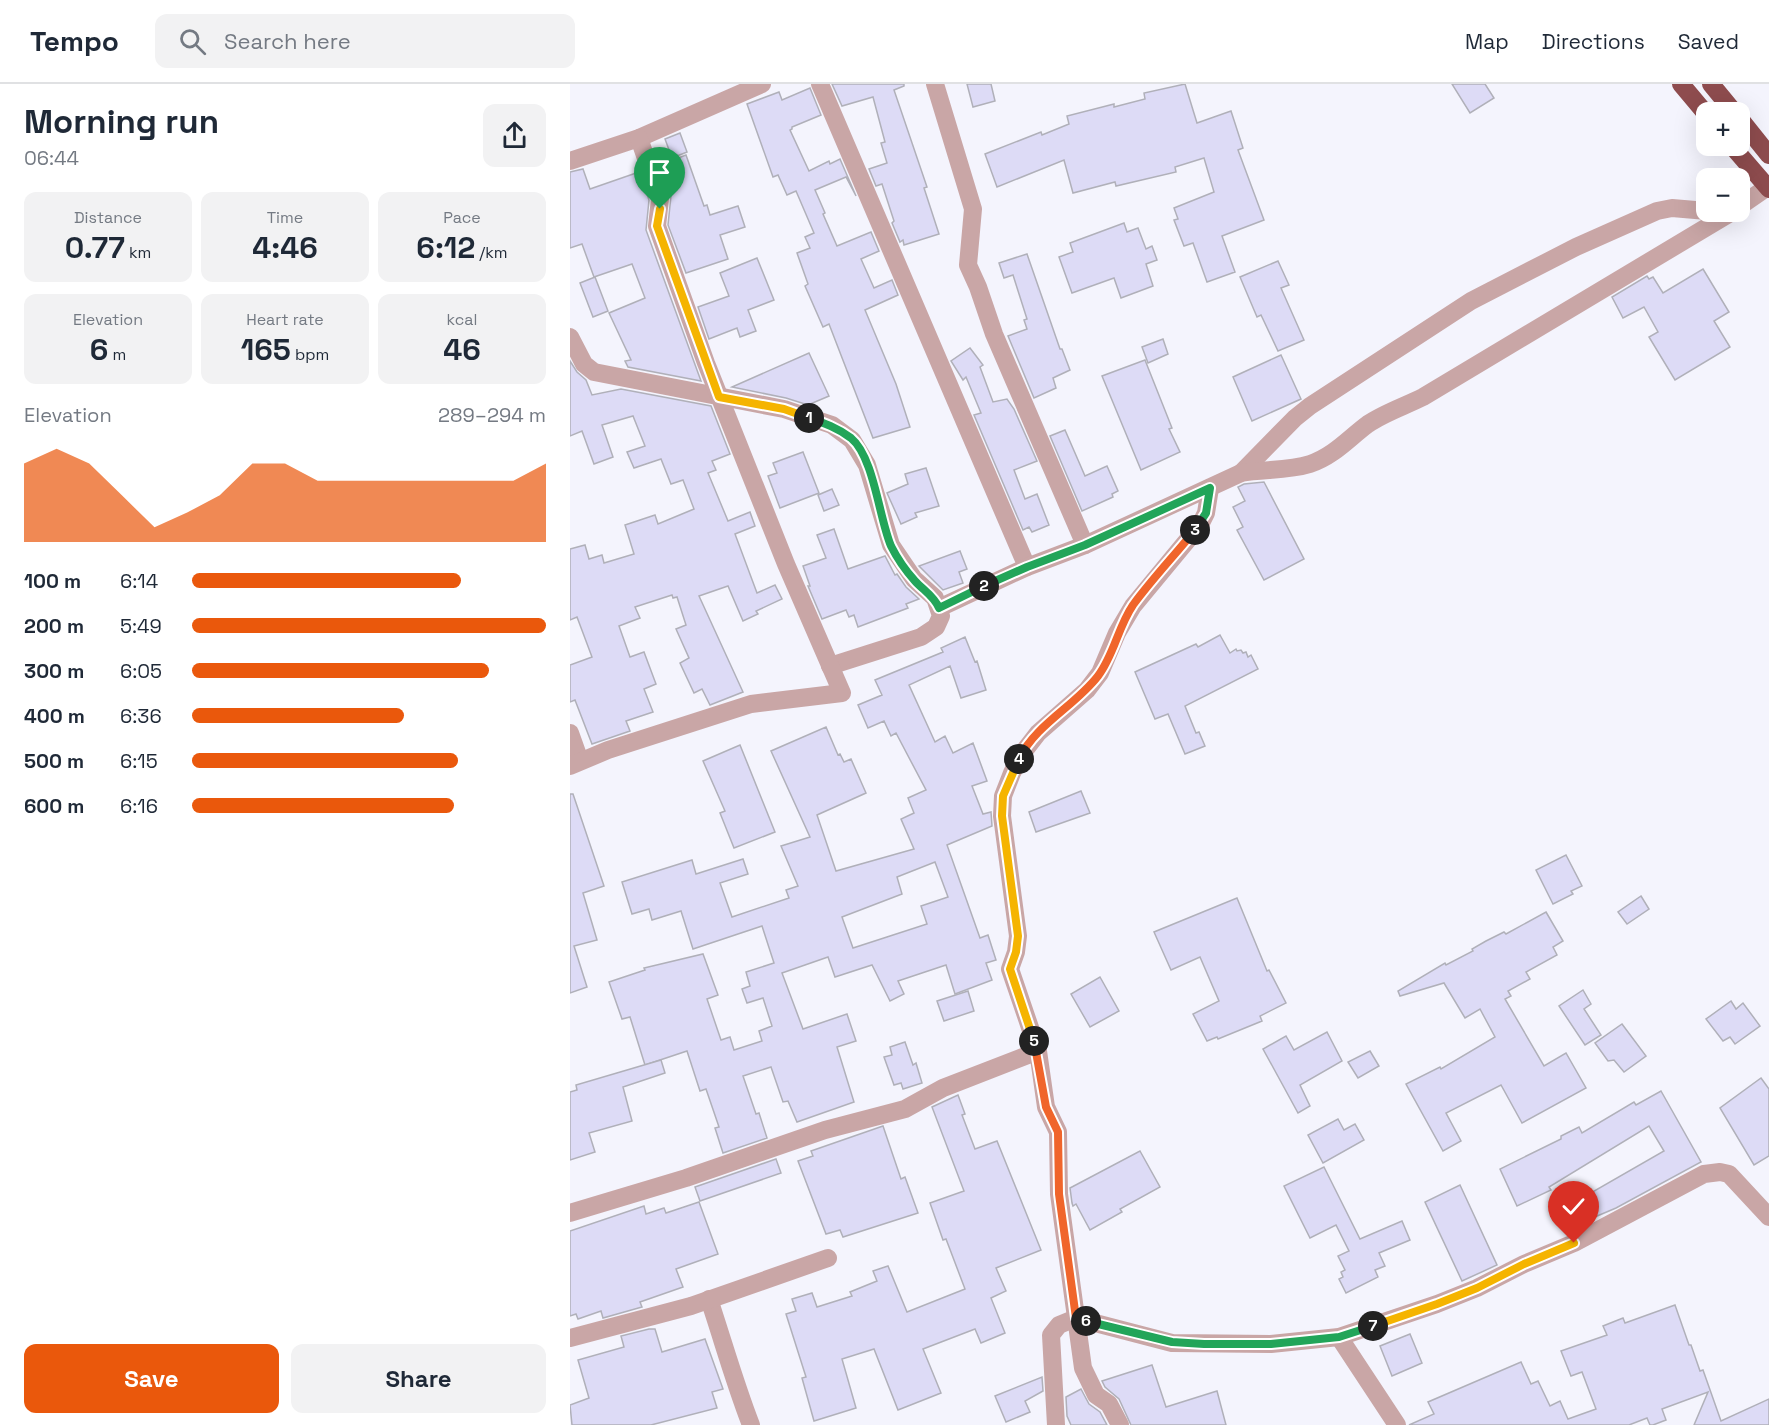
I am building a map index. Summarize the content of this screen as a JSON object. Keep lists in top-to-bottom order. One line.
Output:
{"page":{"header":"Tempo","search":"Search here","nav":["Map","Directions","Saved"],"heading":["Morning run","06:44"],"map_buttons":["+","−"],"stats":[["Distance","0.77 km"],["Time","4:46"],["Pace","6:12 /km"],["Elevation","6 m"],["Heart rate","165 bpm"],["kcal","46"]],"chart":["Elevation","289–294 m"],"pins":["1","3","2","4","5","6","7"],"list":[{"name":"100 m","note":"6:14"},{"name":"200 m","note":"5:49"},{"name":"300 m","note":"6:05"},{"name":"400 m","note":"6:36"},{"name":"500 m","note":"6:15"},{"name":"600 m","note":"6:16"}],"buttons":["Save","Share"]}}
